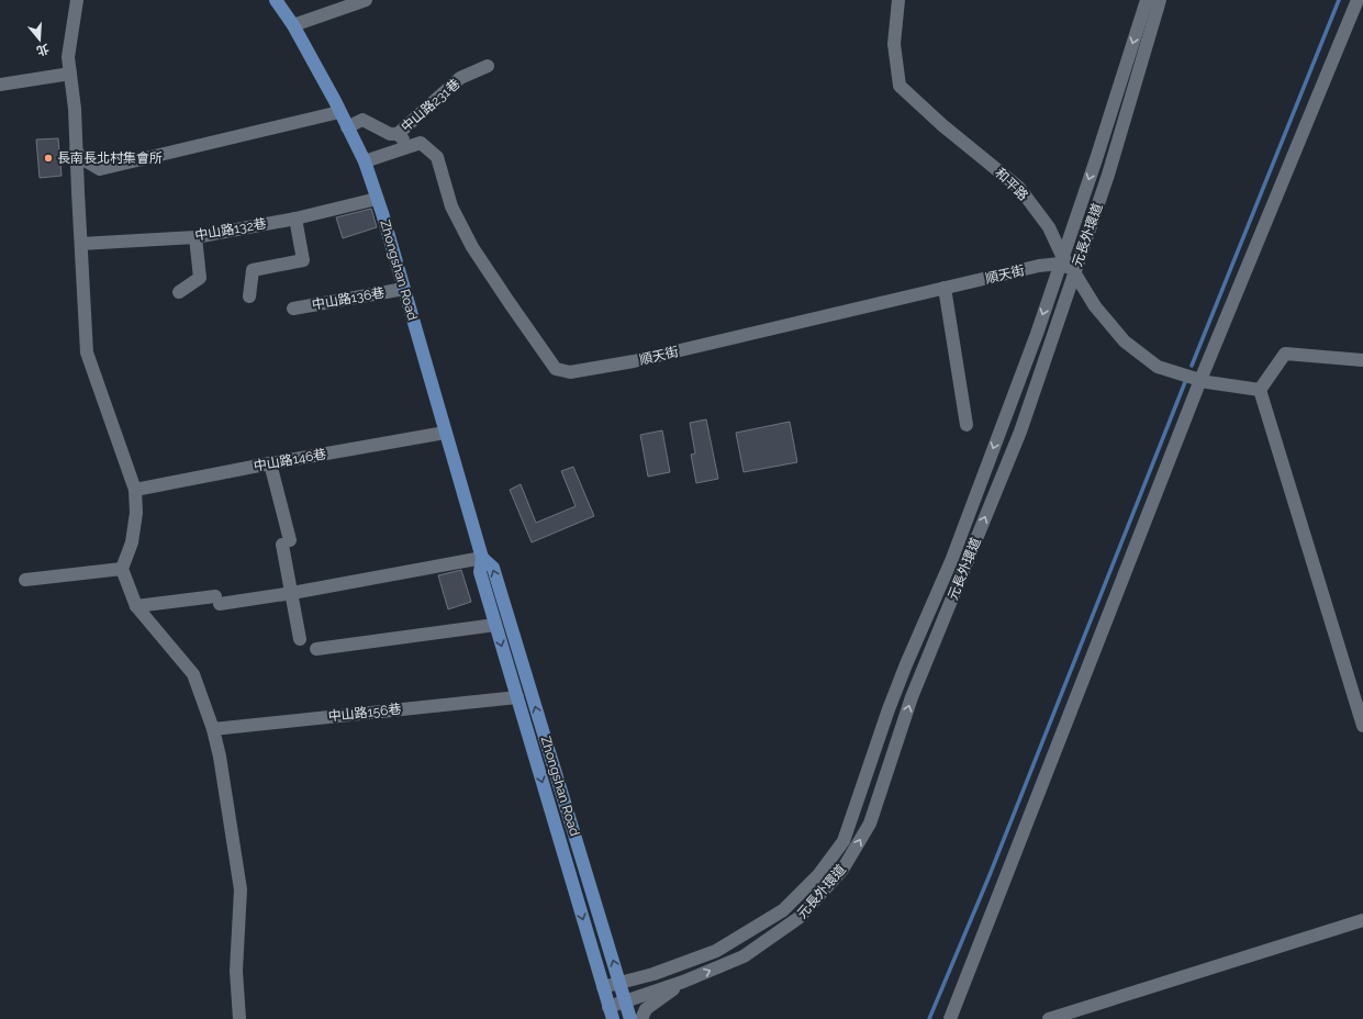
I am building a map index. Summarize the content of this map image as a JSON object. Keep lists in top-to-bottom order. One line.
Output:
{"streets":{"main road":["Zhongshan Road"],"street":["中山路231巷","和平路","中山路132巷","元長外環道","順天街","中山路136巷","中山路146巷","中山路156巷"]},"crossings":[["和平路","元長外環道"],["和平路","順天街"],["中山路132巷","Zhongshan Road"],["元長外環道","Zhongshan Road"],["元長外環道","順天街"],["Zhongshan Road","順天街"],["Zhongshan Road","中山路136巷"],["Zhongshan Road","中山路146巷"],["Zhongshan Road","中山路156巷"]],"places":["長南長北村集會所"],"north":"bottom"}
